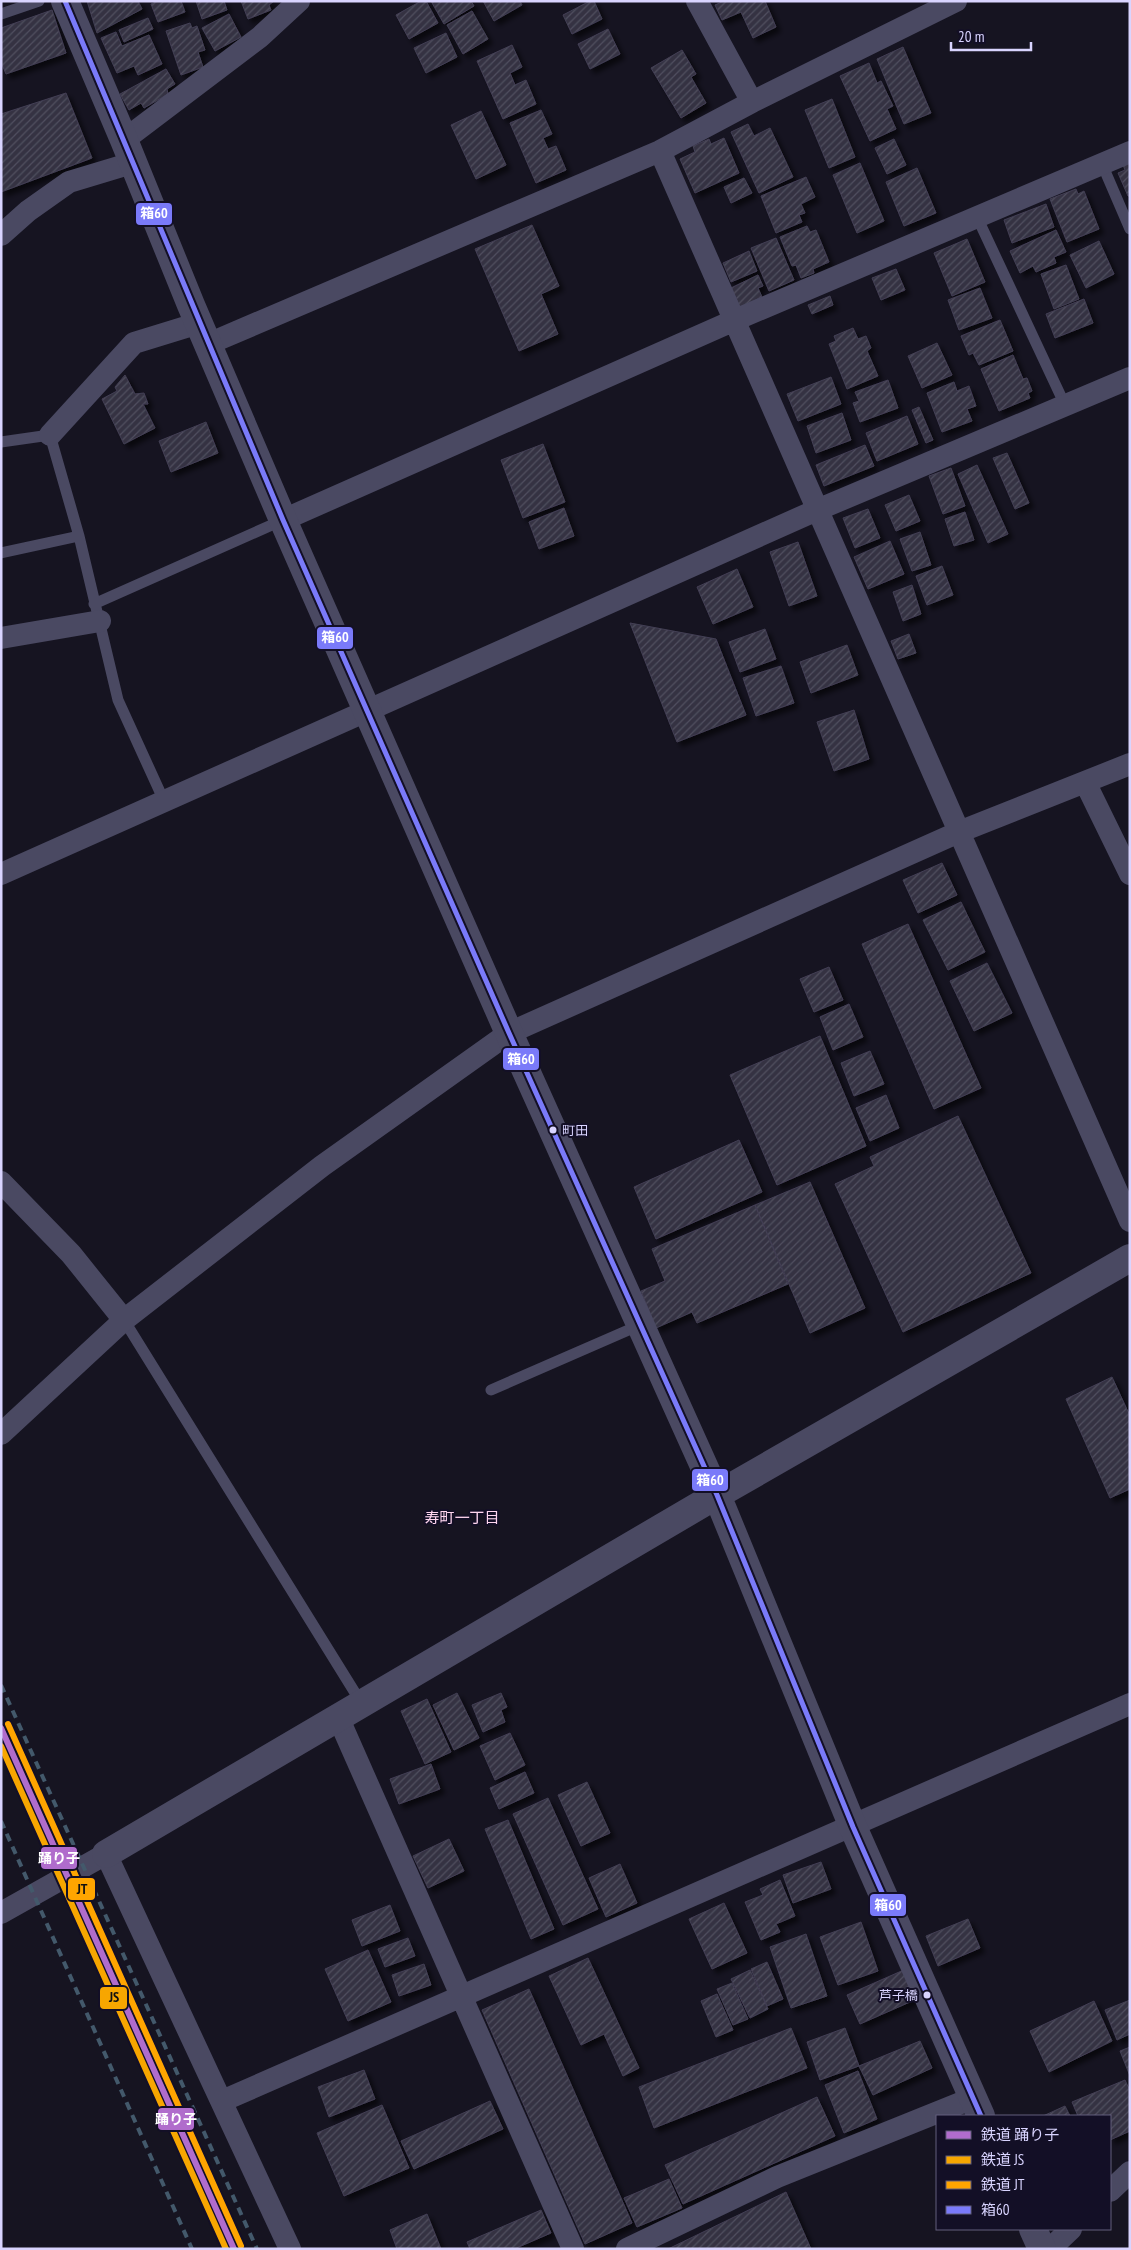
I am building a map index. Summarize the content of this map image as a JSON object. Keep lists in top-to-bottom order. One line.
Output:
{"districts":["寿町一丁目"],"places":["町田","芦子橋"],"lines":["transit line 箱60","rail line JT","rail line 踊り子","rail line JS"],"legend":["鉄道 踊り子","鉄道 JS","鉄道 JT","箱60"],"scale_bar":"20 m"}
